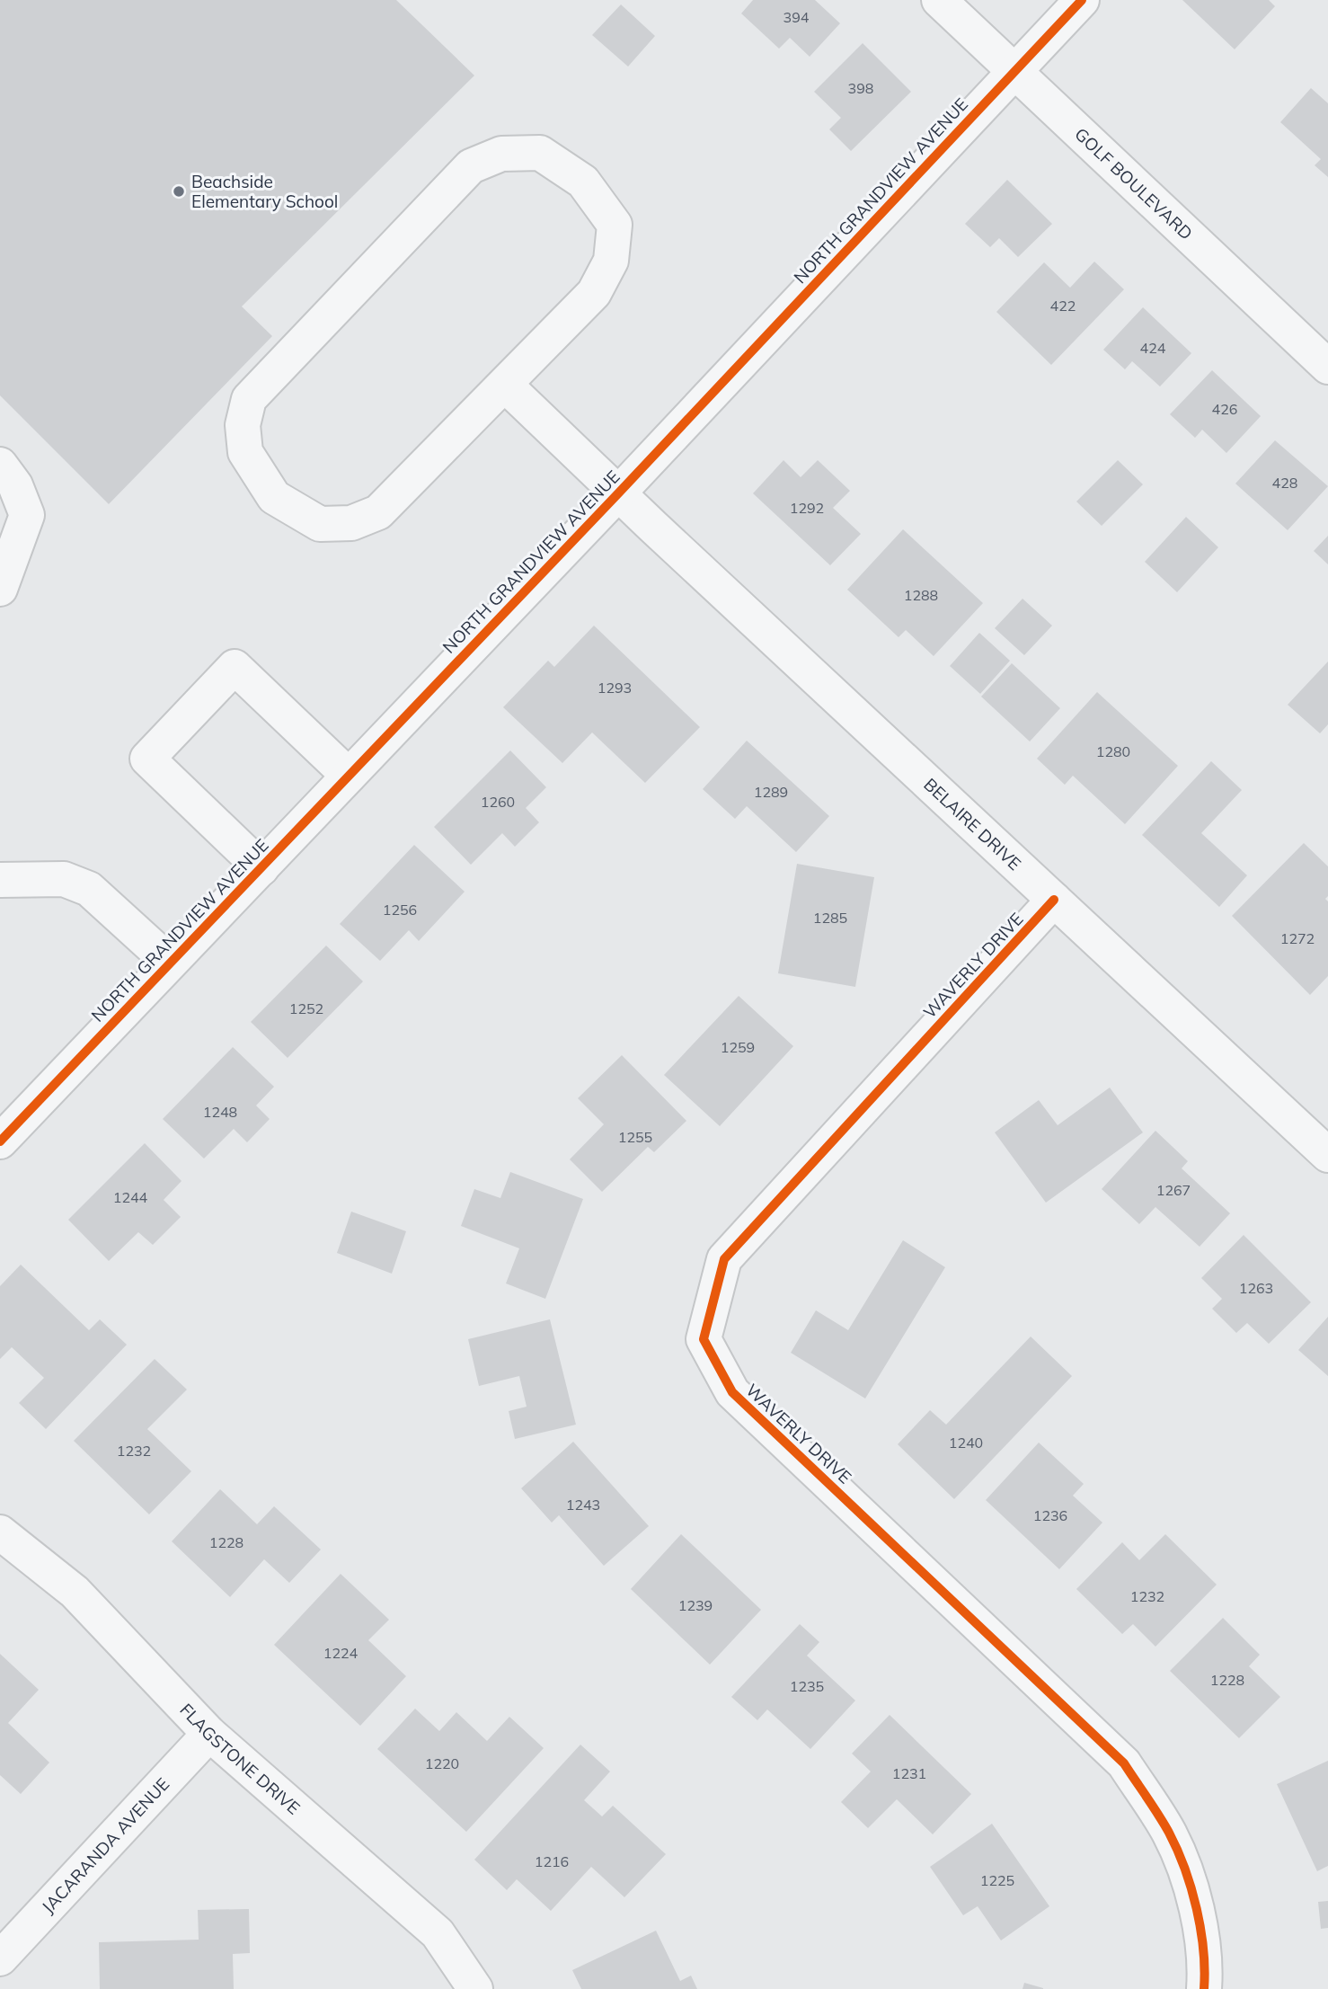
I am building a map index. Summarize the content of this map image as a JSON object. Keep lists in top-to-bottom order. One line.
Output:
{"streets":{"street":["GOLF BOULEVARD","NORTH GRANDVIEW AVENUE","BELAIRE DRIVE","WAVERLY DRIVE","FLAGSTONE DRIVE","JACARANDA AVENUE"]},"crossings":[["GOLF BOULEVARD","NORTH GRANDVIEW AVENUE"],["NORTH GRANDVIEW AVENUE","BELAIRE DRIVE"],["BELAIRE DRIVE","WAVERLY DRIVE"],["FLAGSTONE DRIVE","JACARANDA AVENUE"]],"places":["Beachside Elementary School"],"house_numbers":["394","398","422","424","426","428","1292","1288","1293","1280","1289","1260","1256","1285","1272","1252","1259","1248","1255","1267","1244","1263","1240","1232","1243","1236","1228","1232","1239","1224","1228","1235","1220","1231","1216","1225"]}
